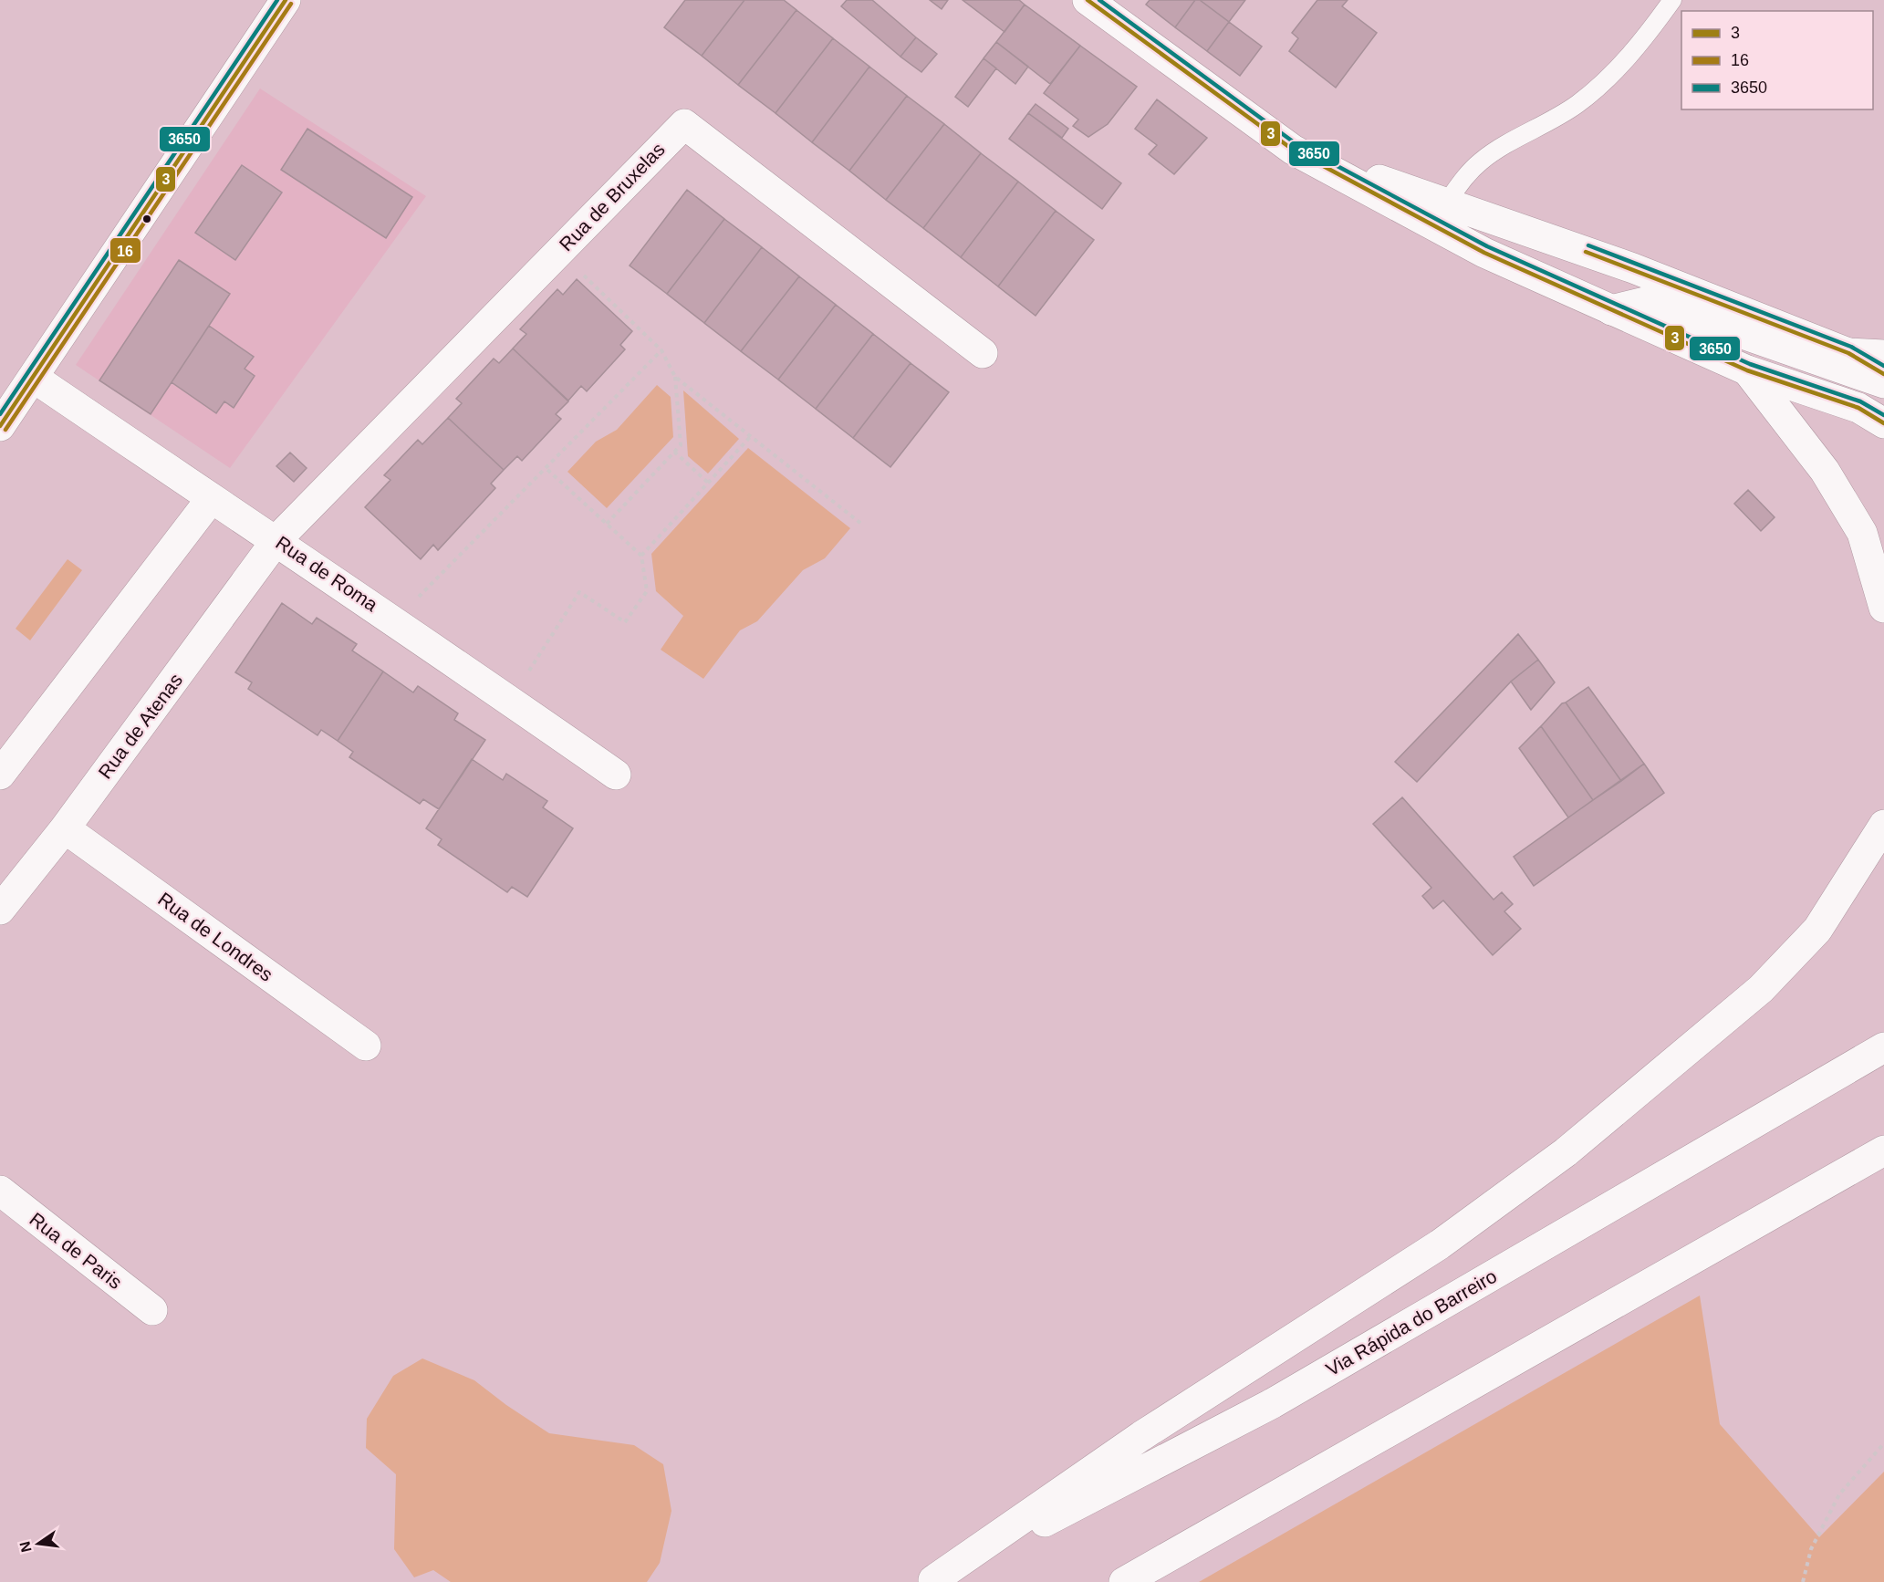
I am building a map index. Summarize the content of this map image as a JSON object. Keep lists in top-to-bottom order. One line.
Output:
{"streets":{"main road":["Rua de Bruxelas","Rua de Roma","Rua de Atenas","Rua de Londres","Rua de Paris","Via Rápida do Barreiro"]},"crossings":[["Rua de Bruxelas","Rua de Roma"],["Rua de Bruxelas","Rua de Atenas"],["Rua de Roma","Rua de Atenas"],["Rua de Atenas","Rua de Londres"]],"lines":["transit line 3","transit line 3650","transit line 16"],"legend":["3","16","3650"],"north":"left"}
